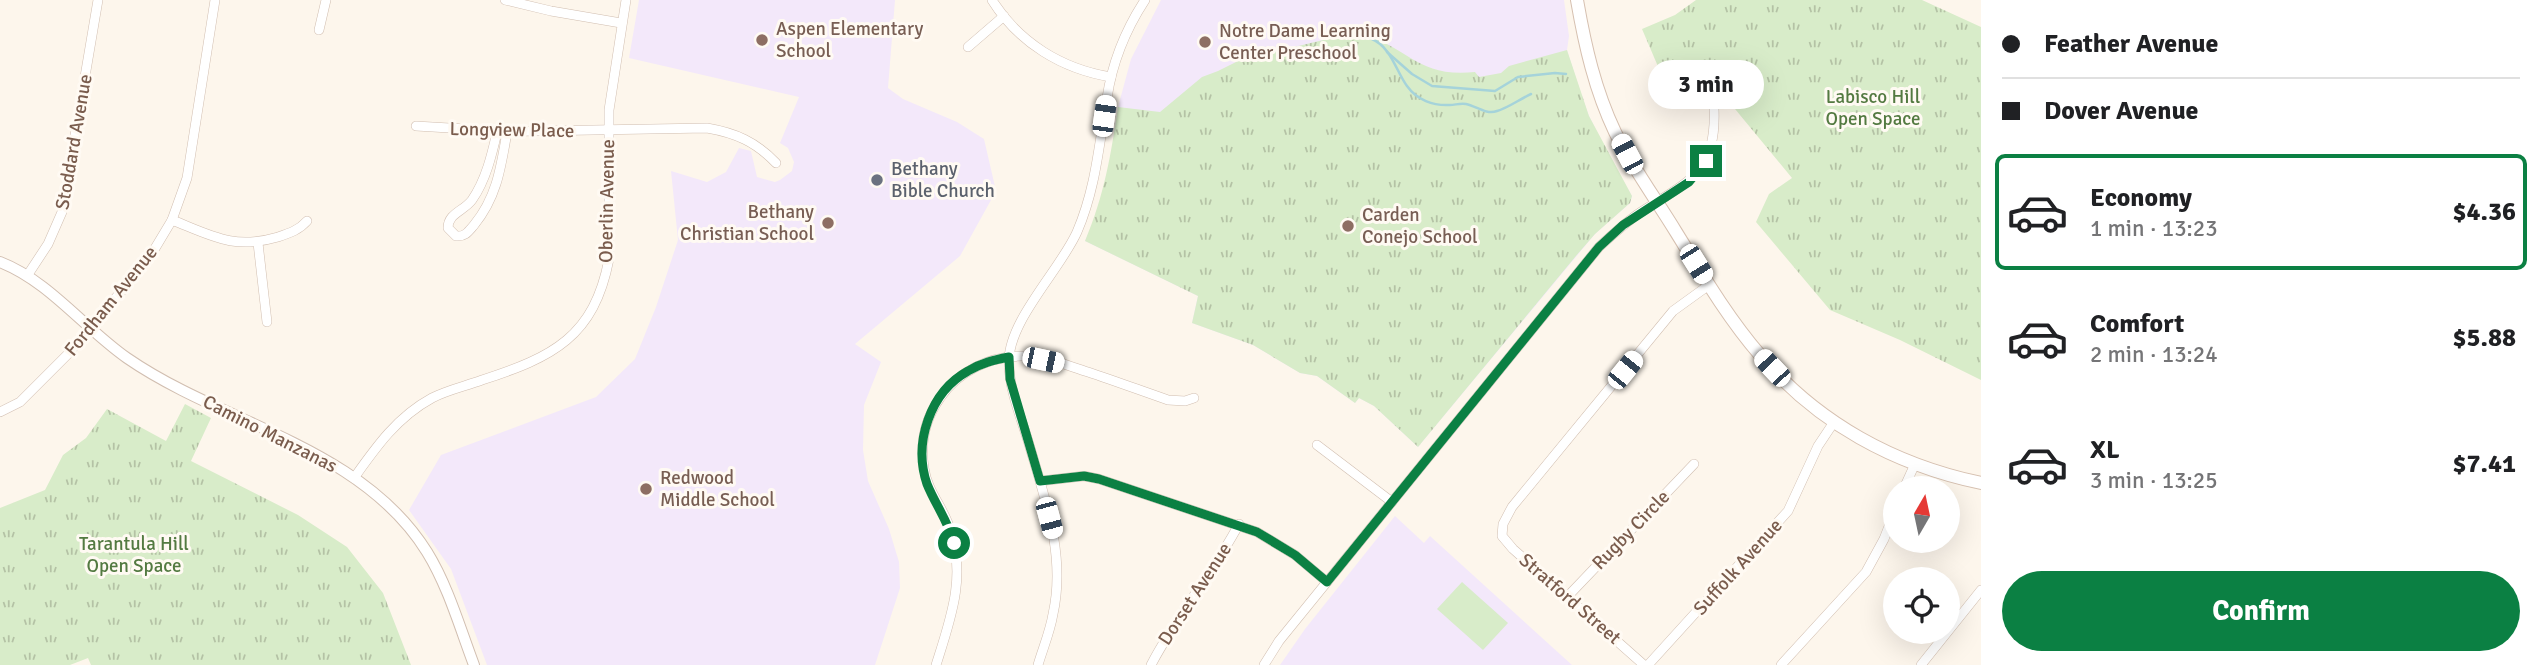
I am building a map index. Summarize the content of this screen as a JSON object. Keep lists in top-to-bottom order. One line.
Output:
{"streets":{"street":["Longview Place","Stoddard Avenue","Oberlin Avenue","Fordham Avenue","Camino Manzanas","Rugby Circle","Suffolk Avenue","Dorset Avenue","Stratford Street"]},"crossings":[["Longview Place","Oberlin Avenue"],["Stoddard Avenue","Camino Manzanas"],["Oberlin Avenue","Camino Manzanas"],["Fordham Avenue","Camino Manzanas"],["Rugby Circle","Stratford Street"],["Suffolk Avenue","Stratford Street"]],"parks":["Labisco Hill Open Space","Tarantula Hill Open Space"],"places":["Aspen Elementary School","Notre Dame Learning Center Preschool","Bethany Bible Church","Bethany Christian School","Carden Conejo School","Redwood Middle School"],"north":"top","page":{"banner":["Feather Avenue","Dover Avenue"],"bubble":"3 min","list":[{"name":"Economy","note":"1 min · 13:23","value":"$4.36"},{"name":"Comfort","note":"2 min · 13:24","value":"$5.88"},{"name":"XL","note":"3 min · 13:25","value":"$7.41"}],"buttons":"Confirm"}}
